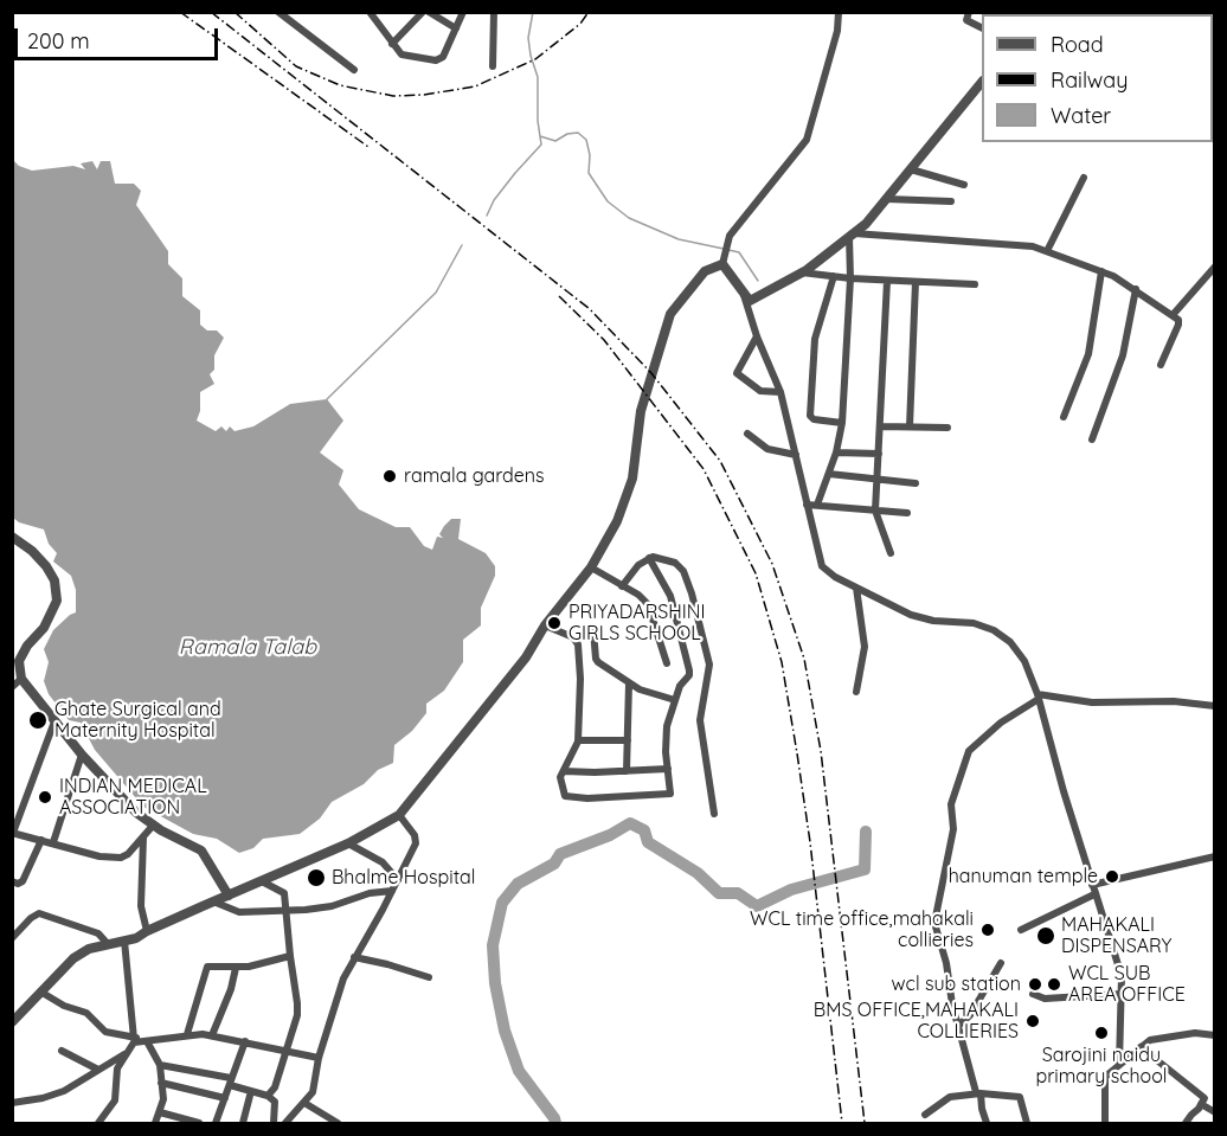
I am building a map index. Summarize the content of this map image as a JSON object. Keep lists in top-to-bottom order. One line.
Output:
{"water":["Ramala Talab"],"places":["ramala gardens","PRIYADARSHINI GIRLS SCHOOL","Ghate Surgical and Maternity Hospital","INDIAN MEDICAL ASSOCIATION","hanuman temple","Bhalme Hospital","WCL time office,mahakali collieries","MAHAKALI DISPENSARY","wcl sub station","WCL SUB AREA OFFICE","BMS OFFICE,MAHAKALI COLLIERIES","Sarojini naidu primary school"],"legend":["Road","Railway","Water"],"scale_bar":"200 m"}
